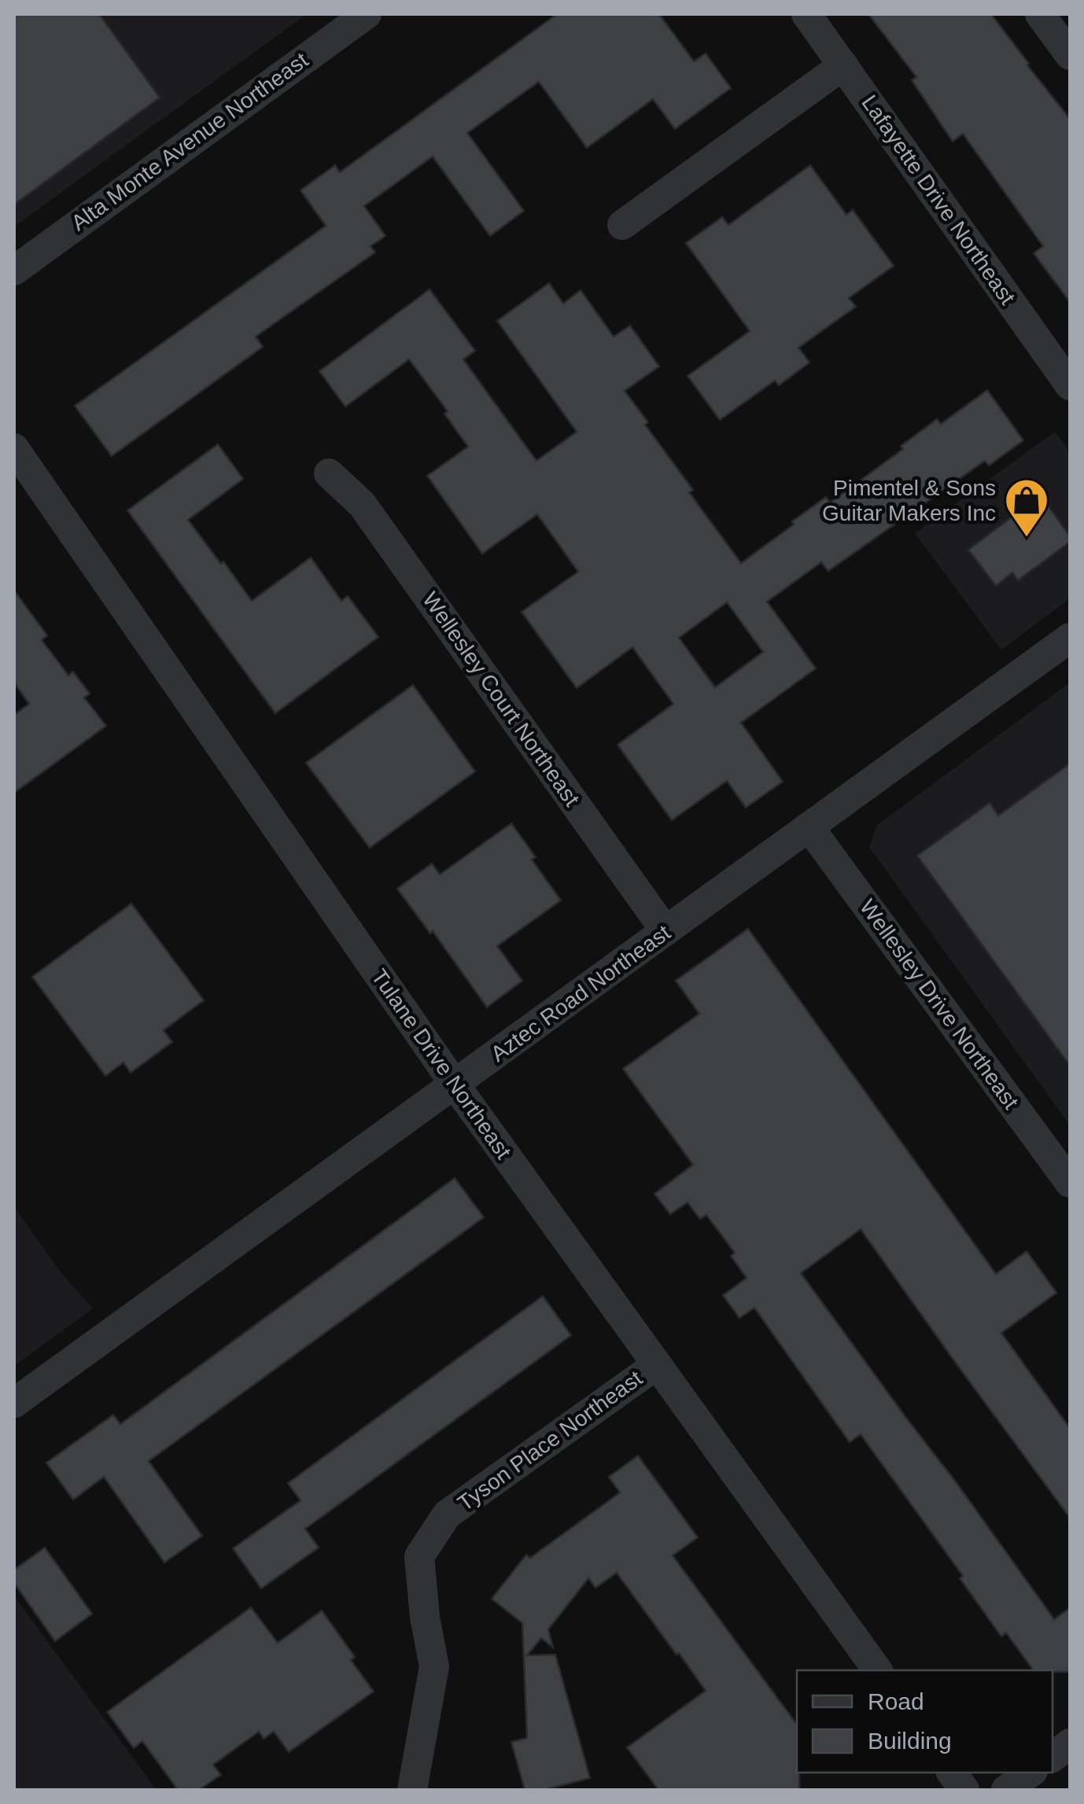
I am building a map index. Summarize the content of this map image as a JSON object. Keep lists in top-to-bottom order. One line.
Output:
{"streets":{"street":["Alta Monte Avenue Northeast","Lafayette Drive Northeast","Wellesley Court Northeast","Aztec Road Northeast","Wellesley Drive Northeast","Tulane Drive Northeast","Tyson Place Northeast"]},"crossings":[["Wellesley Court Northeast","Aztec Road Northeast"],["Aztec Road Northeast","Wellesley Drive Northeast"],["Aztec Road Northeast","Tulane Drive Northeast"],["Tulane Drive Northeast","Tyson Place Northeast"]],"places":{"shop":["Pimentel & Sons Guitar Makers Inc"]},"legend":["Road","Building"]}
